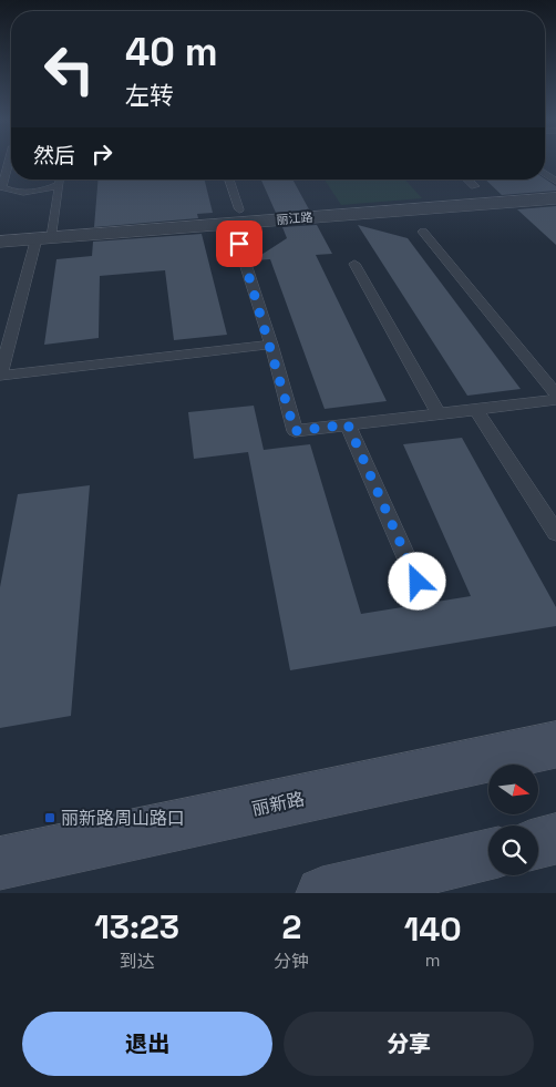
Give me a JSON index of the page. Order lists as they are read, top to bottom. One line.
{"streets":{"main road":["丽新路"],"street":["丽江路"]},"places":{"transit":["丽新路周山路口"]},"north":"right","page":{"turn":["40 m","左转"],"then":"然后","eta":["13:23","到达","2","分钟","140","m"],"buttons":["退出","分享"]}}
